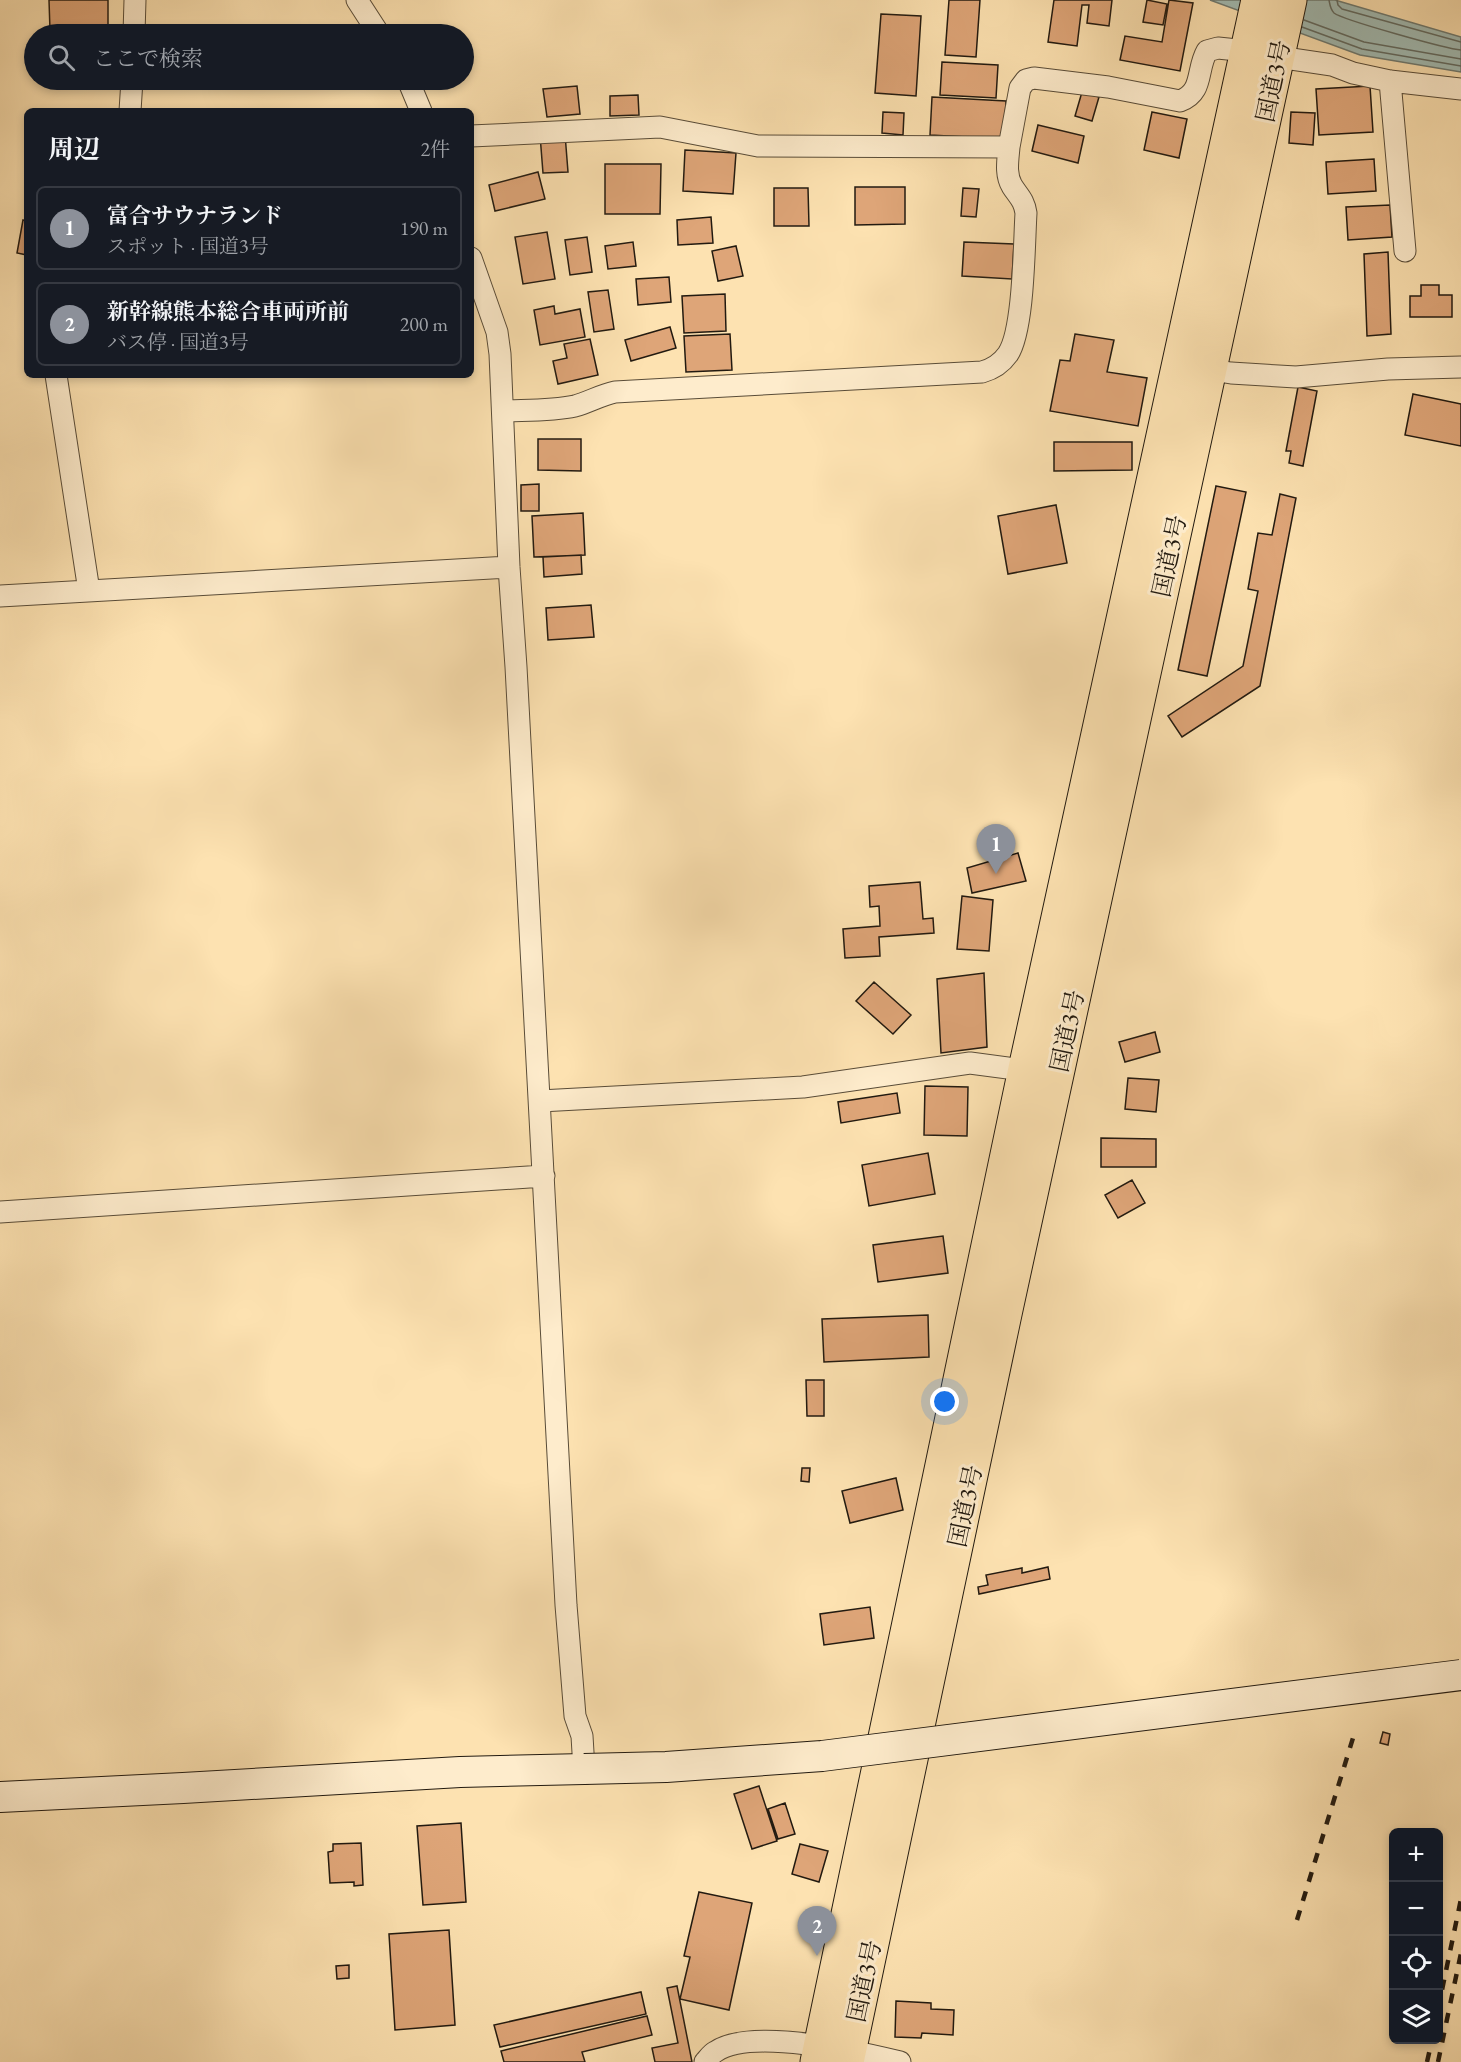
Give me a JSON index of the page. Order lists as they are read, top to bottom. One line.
{"streets":{"highway":["国道3号"]},"page":{"search":"ここで検索","heading":["周辺","2件"],"list":[{"mark":"1","name":"富合サウナランド","note":"スポット · 国道3号","value":"190 m"},{"mark":"2","name":"新幹線熊本総合車両所前","note":"バス停 · 国道3号","value":"200 m"}],"pins":["1","2"],"map_buttons":["+","−"]}}
